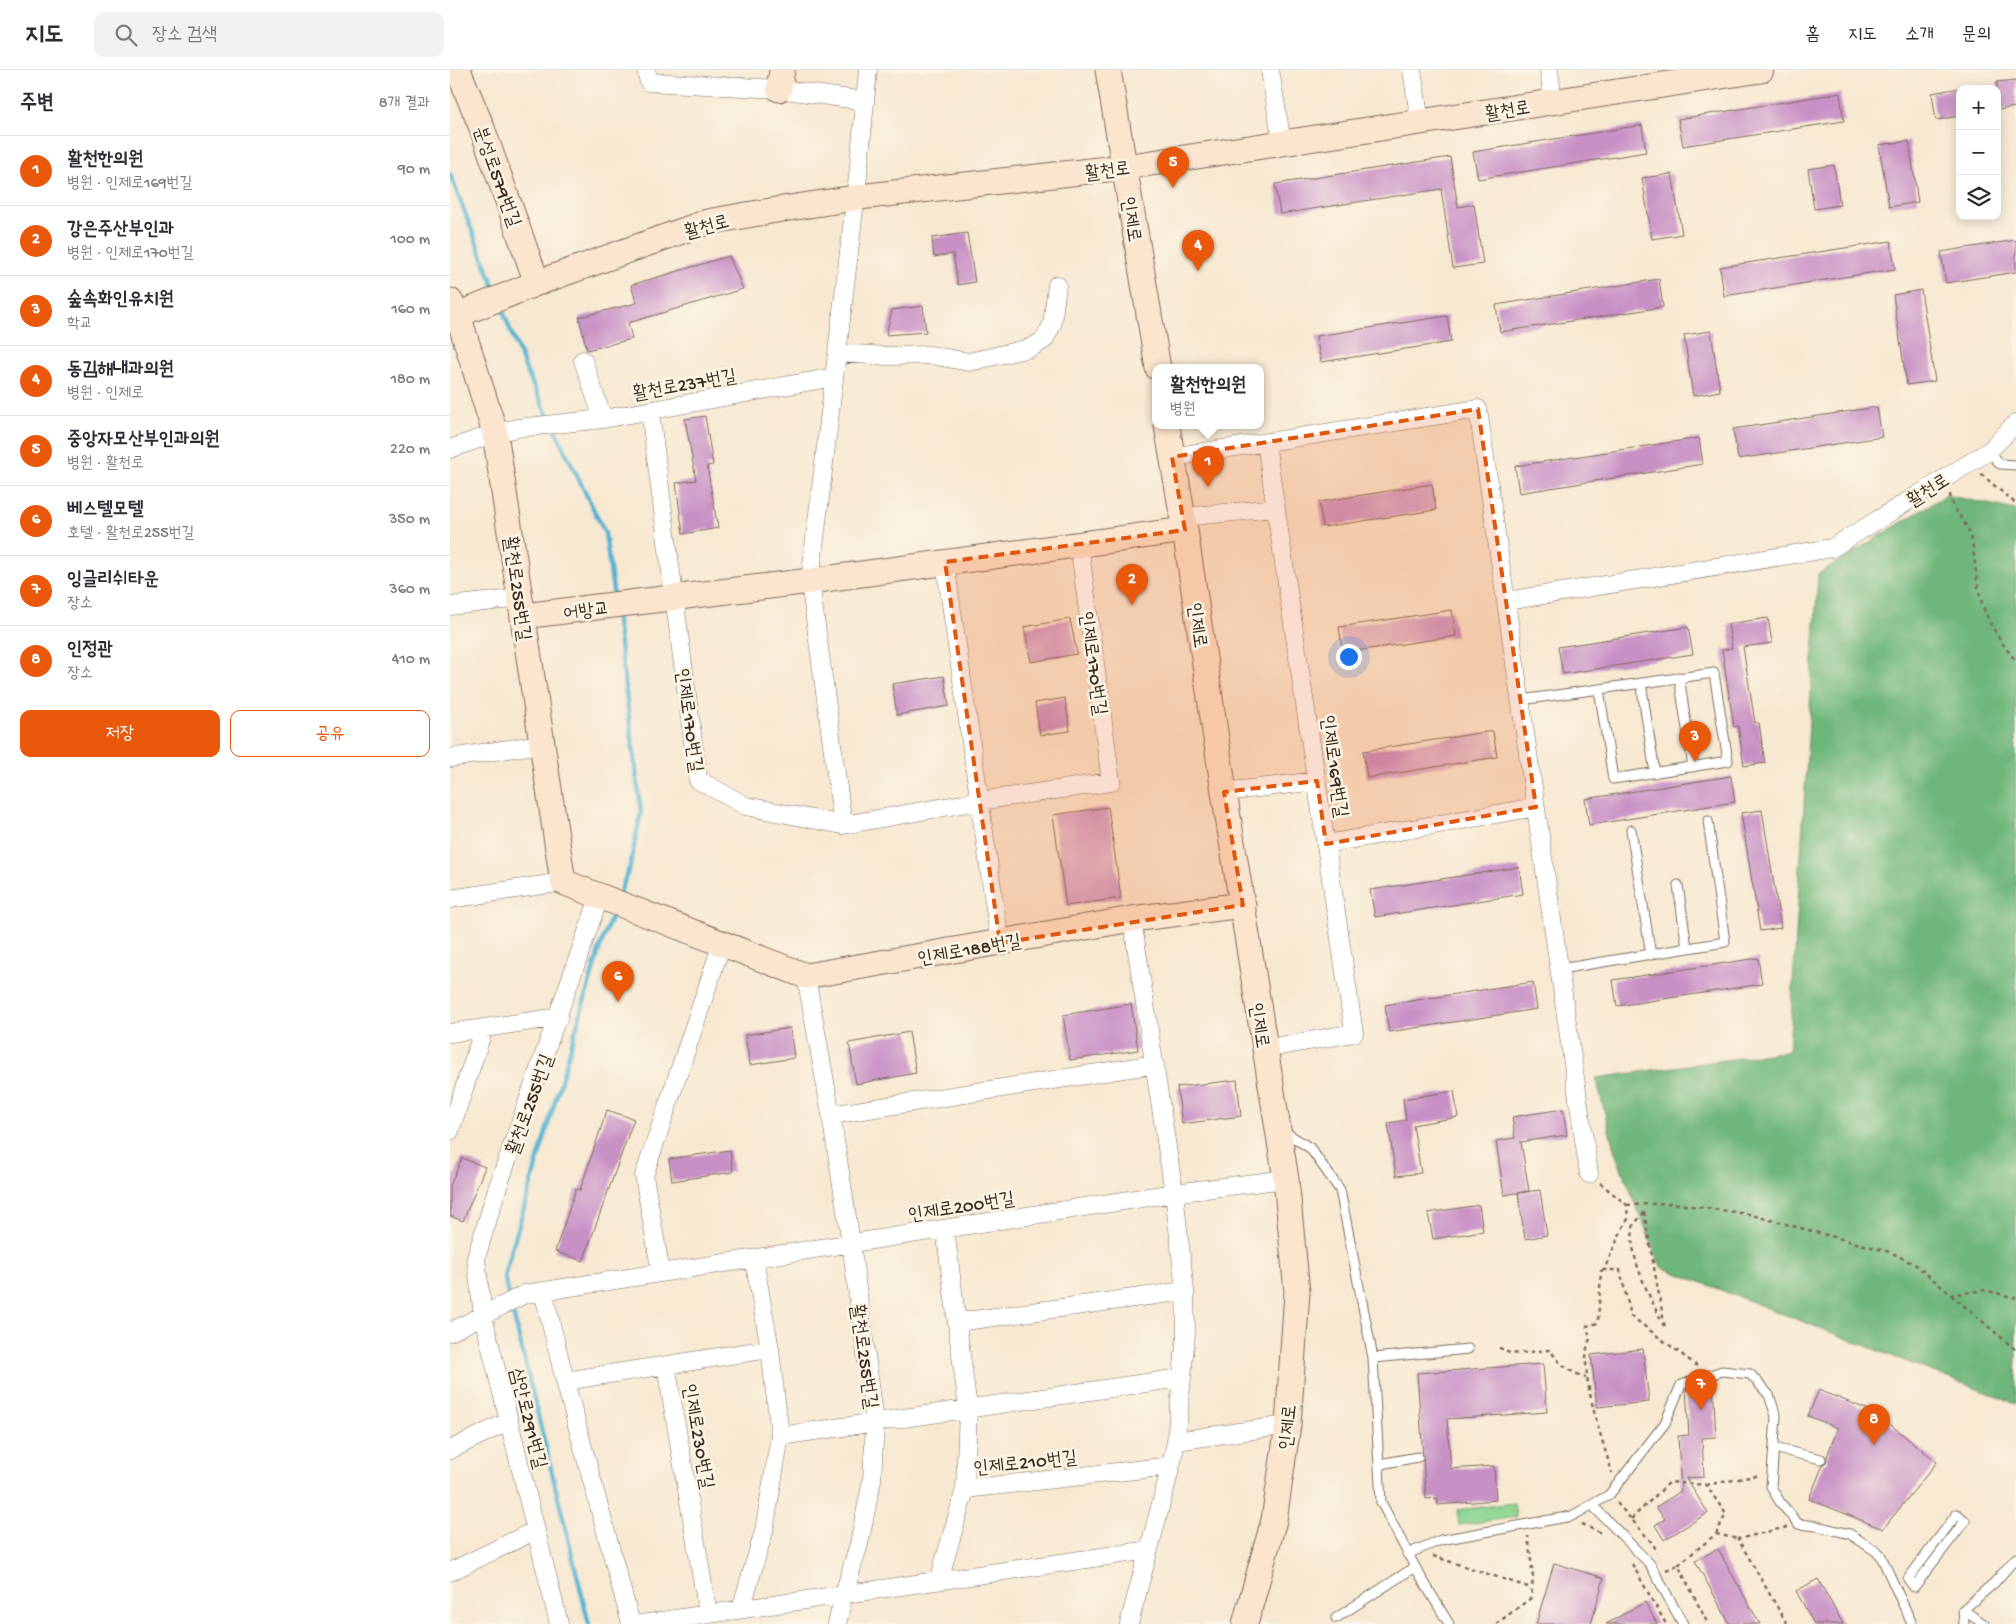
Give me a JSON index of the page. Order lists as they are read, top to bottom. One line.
{"streets":{"street":["활천로","분성로579번길","인제로","활천로237번길","활천로255번길","어방교","인제로170번길","인제로169번길","인제로188번길","인제로200번길","삼안로291번길","인제로230번길","인제로210번길"]},"crossings":[["활천로","분성로579번길"],["활천로","인제로"],["활천로","활천로255번길"],["인제로","인제로169번길"],["인제로","인제로188번길"],["인제로","인제로200번길"],["활천로237번길","활천로255번길"],["활천로255번길","어방교"],["활천로255번길","인제로188번길"],["활천로255번길","인제로200번길"],["활천로255번길","삼안로291번길"],["어방교","인제로170번길"],["인제로200번길","삼안로291번길"],["인제로200번길","인제로210번길"]],"page":{"header":"지도","search":"장소 검색","nav":["홈","지도","소개","문의"],"heading":["주변","8개 결과"],"map_buttons":["+","−"],"list":[{"mark":"1","name":"활천한의원","note":"병원 · 인제로169번길","value":"90 m"},{"mark":"2","name":"강은주산부인과","note":"병원 · 인제로170번길","value":"100 m"},{"mark":"3","name":"숲속화인유치원","note":"학교","value":"160 m"},{"mark":"4","name":"동김해내과의원","note":"병원 · 인제로","value":"180 m"},{"mark":"5","name":"중앙자모산부인과의원","note":"병원 · 활천로","value":"220 m"},{"mark":"6","name":"베스텔모텔","note":"호텔 · 활천로255번길","value":"350 m"},{"mark":"7","name":"잉글리쉬타운","note":"장소","value":"360 m"},{"mark":"8","name":"인정관","note":"장소","value":"410 m"}],"pins":["5","4","1","2","3","6","7","8"],"popup":["활천한의원","병원"],"buttons":["저장","공유"]}}
